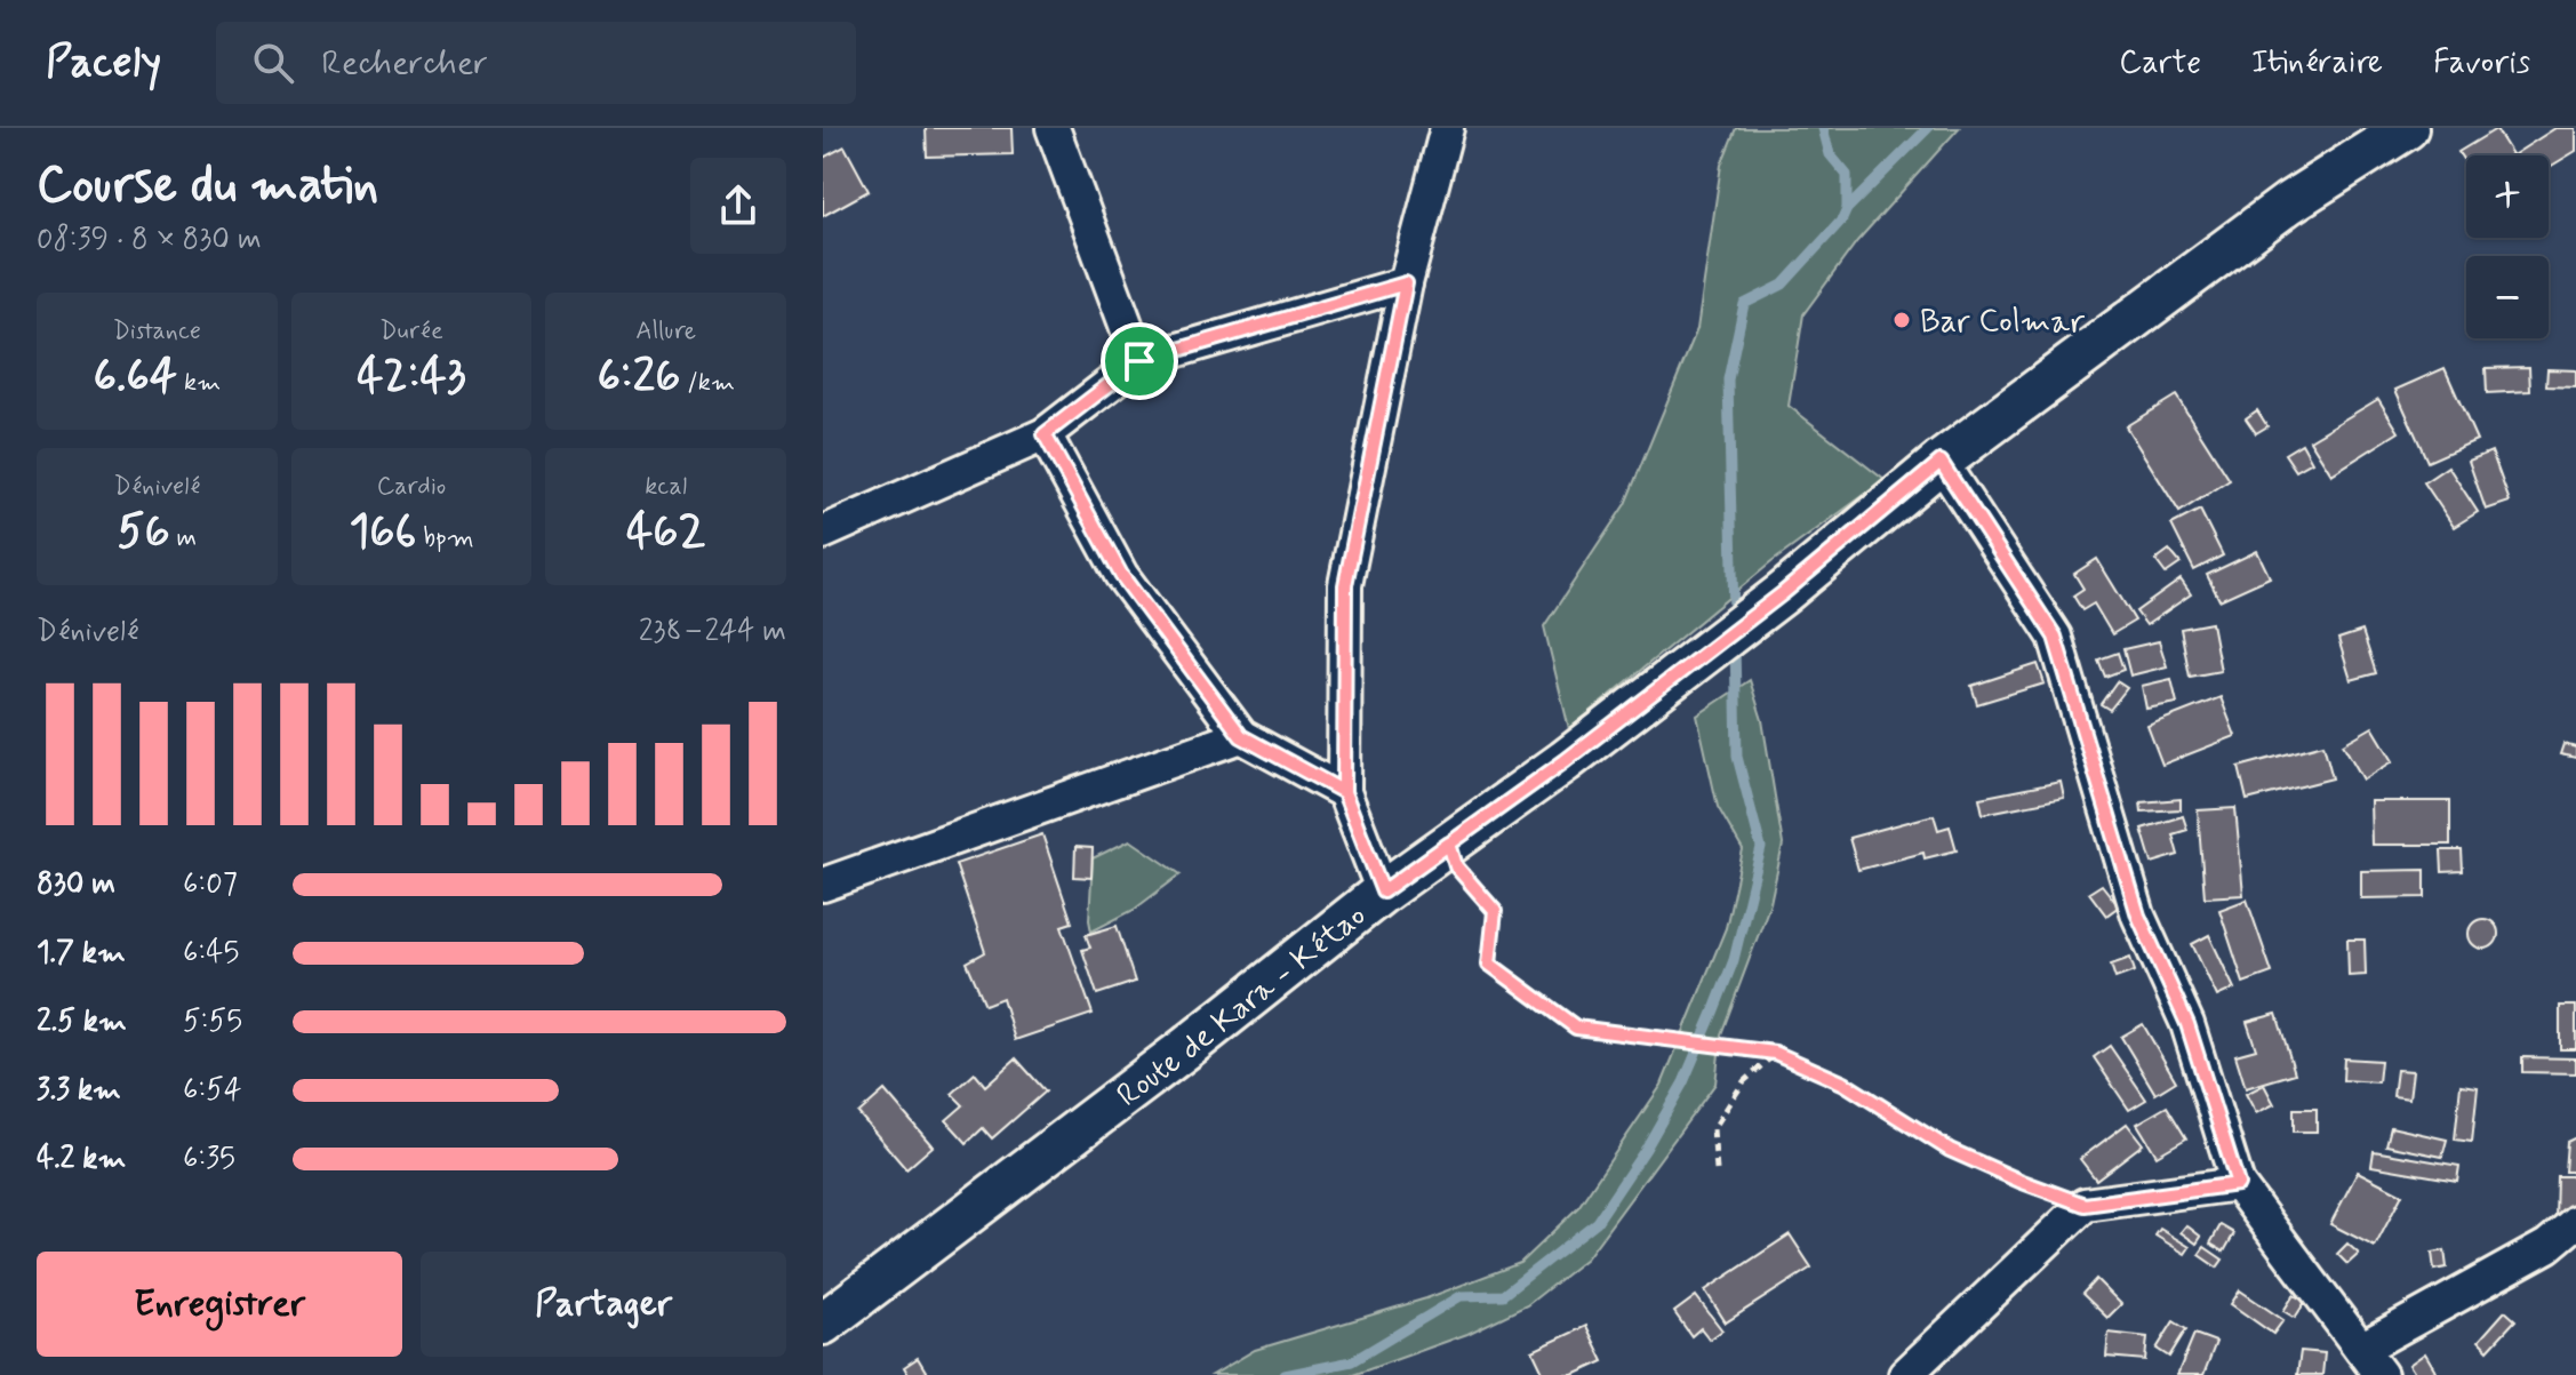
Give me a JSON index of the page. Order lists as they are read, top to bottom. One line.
{"streets":{"main road":["Route de Kara - Kétao"]},"places":["Bar Colmar"],"page":{"header":"Pacely","search":"Rechercher","nav":["Carte","Itinéraire","Favoris"],"heading":["Course du matin","08:39 · 8 × 830 m"],"map_buttons":["+","−"],"stats":[["Distance","6.64 km"],["Durée","42:43"],["Allure","6:26 /km"],["Dénivelé","56 m"],["Cardio","166 bpm"],["kcal","462"]],"chart":["Dénivelé","238–244 m"],"list":[{"name":"830 m","note":"6:07"},{"name":"1.7 km","note":"6:45"},{"name":"2.5 km","note":"5:55"},{"name":"3.3 km","note":"6:54"},{"name":"4.2 km","note":"6:35"}],"buttons":["Enregistrer","Partager"]}}
